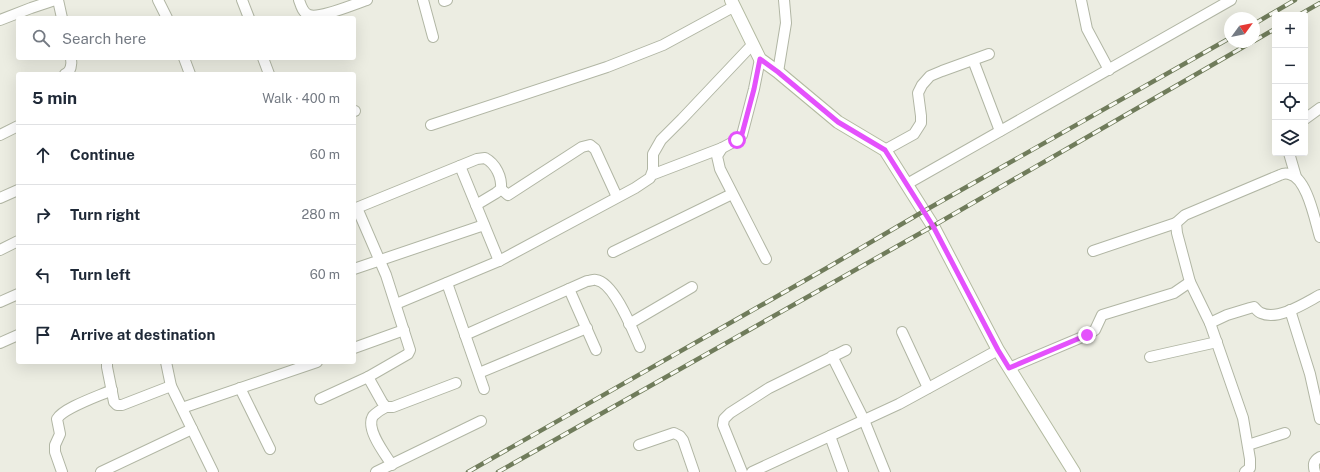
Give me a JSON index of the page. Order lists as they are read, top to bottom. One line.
{"north":"top right","page":{"map_buttons":["+","−"],"search":"Search here","heading":["5 min","Walk · 400 m"],"list":[["Continue","60 m"],["Turn right","280 m"],["Turn left","60 m"],"Arrive at destination"]}}
